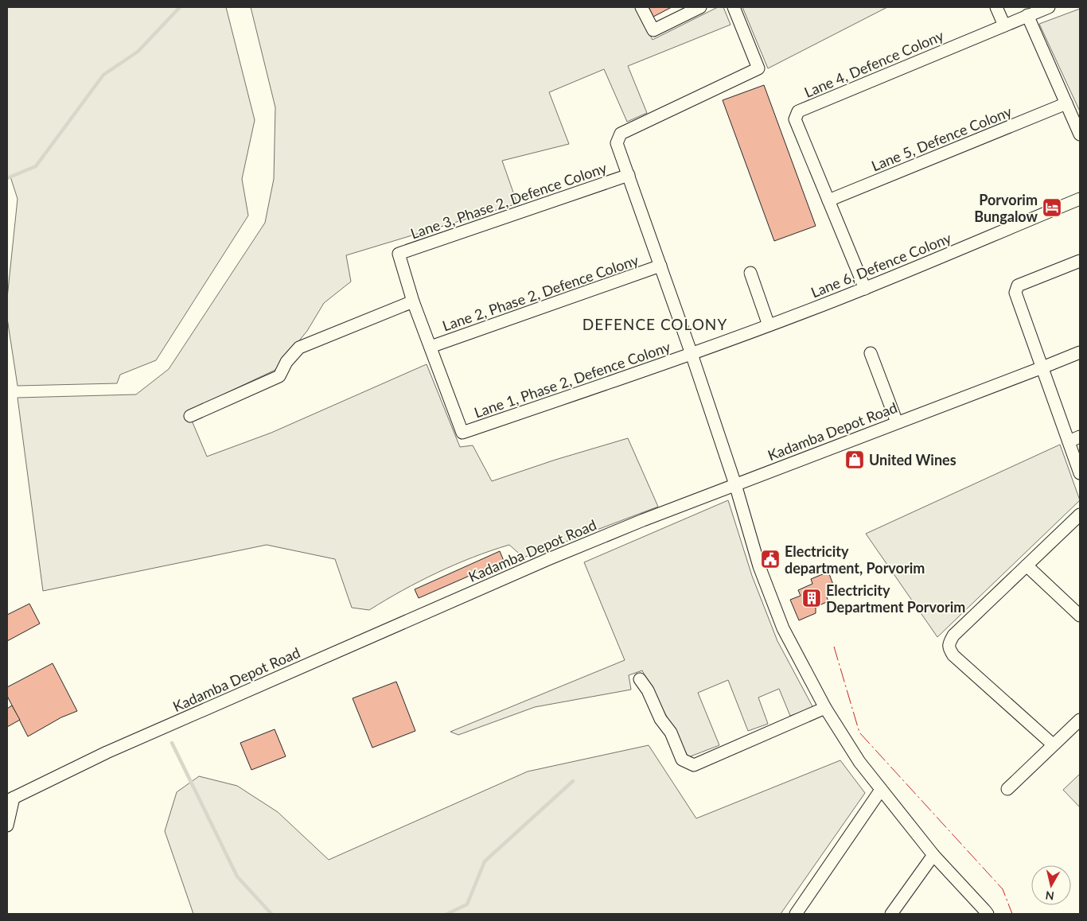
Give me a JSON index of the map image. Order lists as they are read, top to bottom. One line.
{"streets":{"street":["Lane 4, Defence Colony","Lane 5, Defence Colony","Lane 3, Phase 2, Defence Colony","Lane 6, Defence Colony","Lane 2, Phase 2, Defence Colony","Lane 1, Phase 2, Defence Colony","Kadamba Depot Road"]},"crossings":[["Lane 4, Defence Colony","Lane 5, Defence Colony"],["Lane 4, Defence Colony","Lane 6, Defence Colony"],["Lane 6, Defence Colony","Lane 1, Phase 2, Defence Colony"],["Lane 2, Phase 2, Defence Colony","Lane 1, Phase 2, Defence Colony"]],"districts":["DEFENCE COLONY"],"places":{"hotel":["Porvorim Bungalow"],"shop":["United Wines"],"public building":["Electricity department, Porvorim"],"building":["Electricity Department Porvorim"]},"north":"bottom"}
